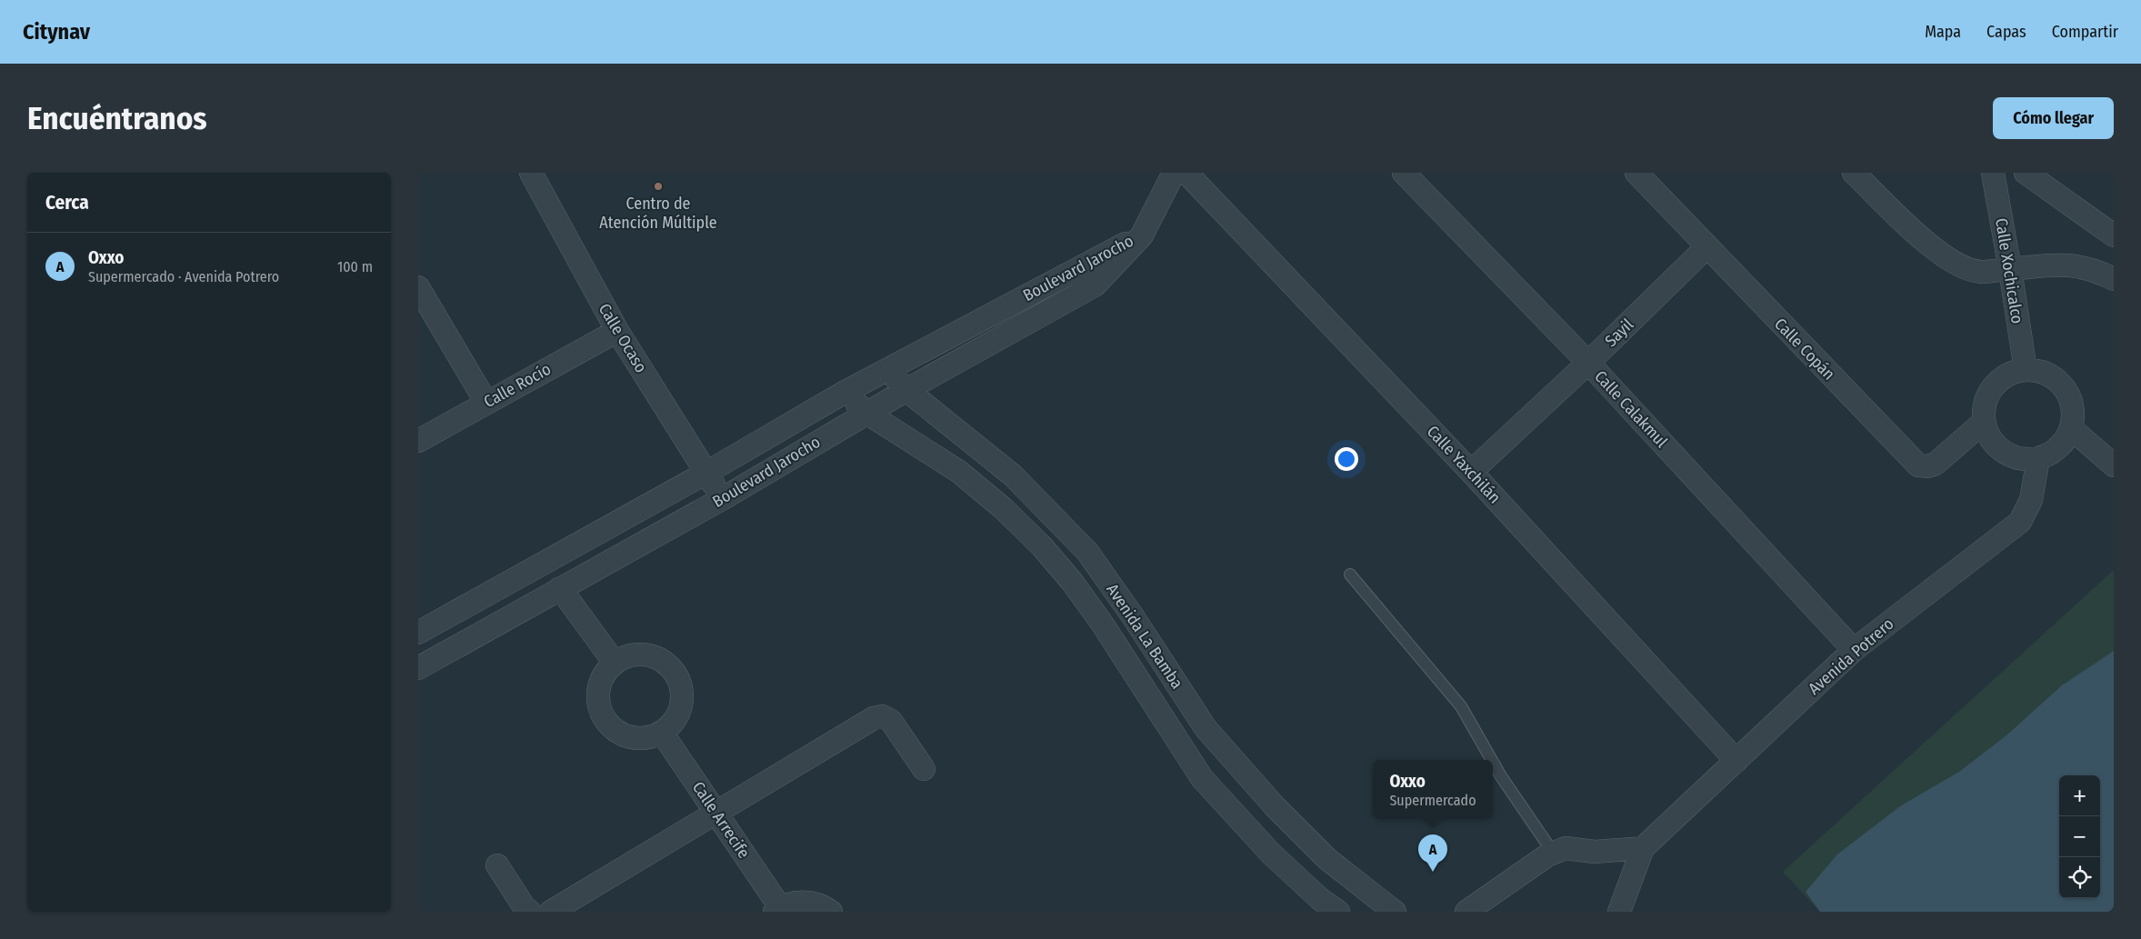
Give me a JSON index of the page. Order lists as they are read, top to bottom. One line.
{"streets":{"street":["Boulevard Jarocho","Calle Xochicalco","Sayil","Calle Ocaso","Calle Copán","Calle Rocío","Calle Calakmul","Calle Yaxchilán","Avenida La Bamba","Avenida Potrero","Calle Arrecife"]},"crossings":[["Boulevard Jarocho","Calle Ocaso"],["Boulevard Jarocho","Avenida La Bamba"],["Calle Xochicalco","Calle Copán"],["Calle Xochicalco","Avenida Potrero"],["Sayil","Calle Copán"],["Sayil","Calle Calakmul"],["Sayil","Calle Yaxchilán"],["Calle Ocaso","Calle Rocío"],["Calle Copán","Avenida Potrero"],["Calle Calakmul","Avenida Potrero"],["Calle Yaxchilán","Avenida Potrero"]],"places":["Centro de Atención Múltiple"],"page":{"header":"Citynav","nav":["Mapa","Capas","Compartir"],"buttons":"Cómo llegar","title":"Encuéntranos","heading":"Cerca","list":[{"mark":"A","name":"Oxxo","note":"Supermercado · Avenida Potrero","value":"100 m"}],"popup":["Oxxo","Supermercado"],"map_buttons":["+","−"],"pins":"A"}}
